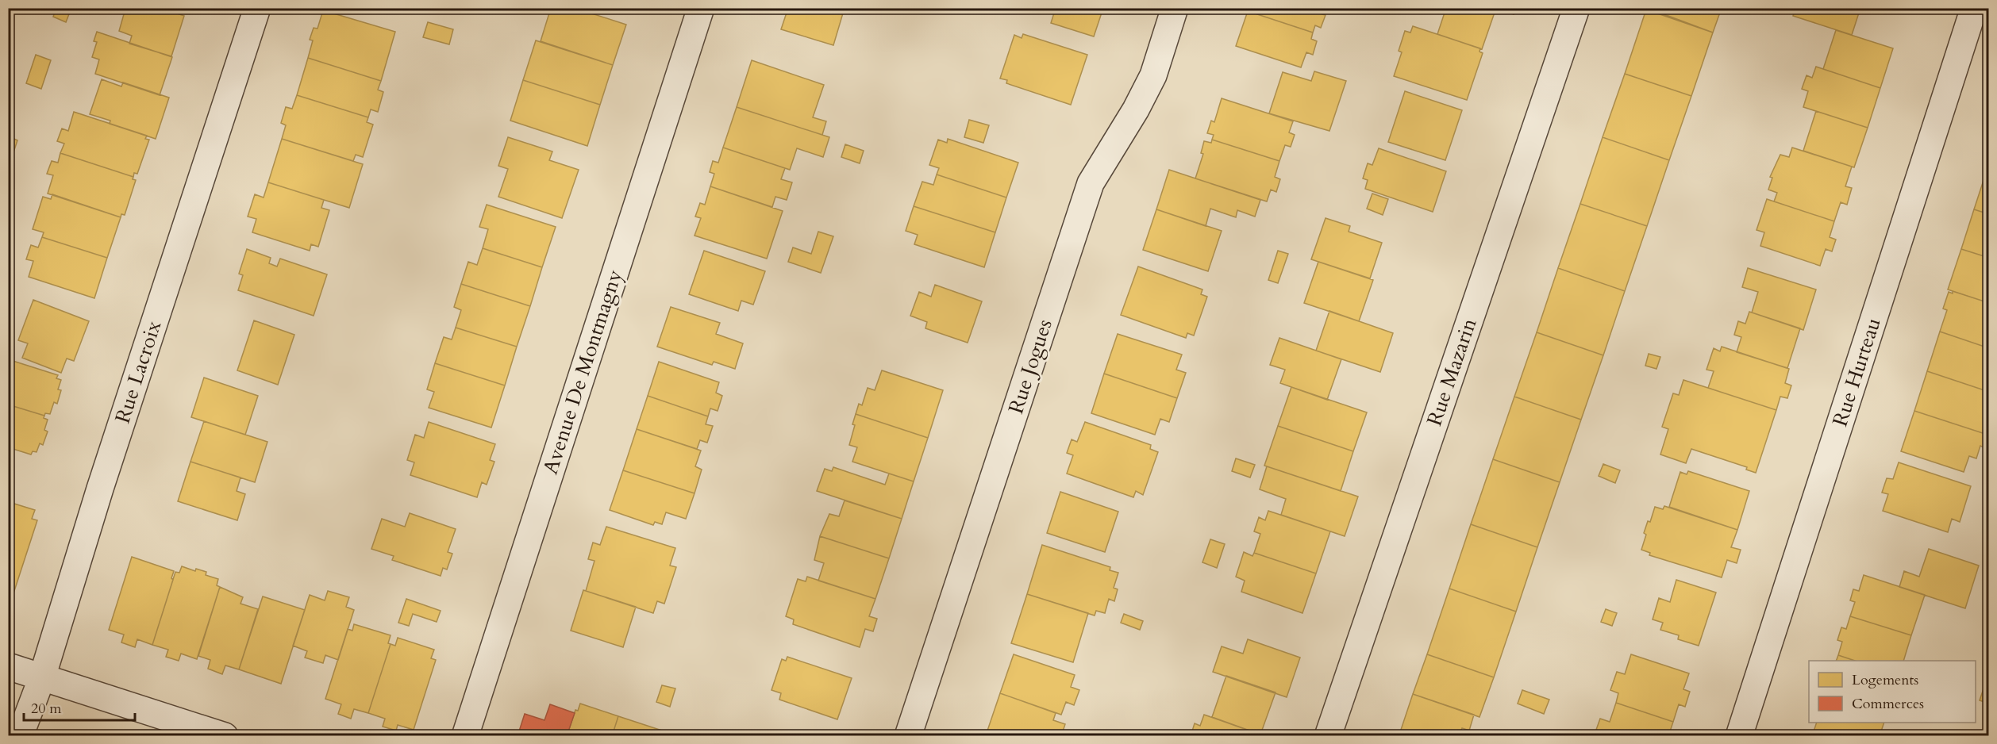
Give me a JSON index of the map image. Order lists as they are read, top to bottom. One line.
{"streets":{"street":["Rue Jogues","Rue Lacroix","Avenue De Montmagny","Rue Mazarin","Rue Hurteau"]},"legend":["Logements","Commerces"],"scale_bar":"20 m"}
